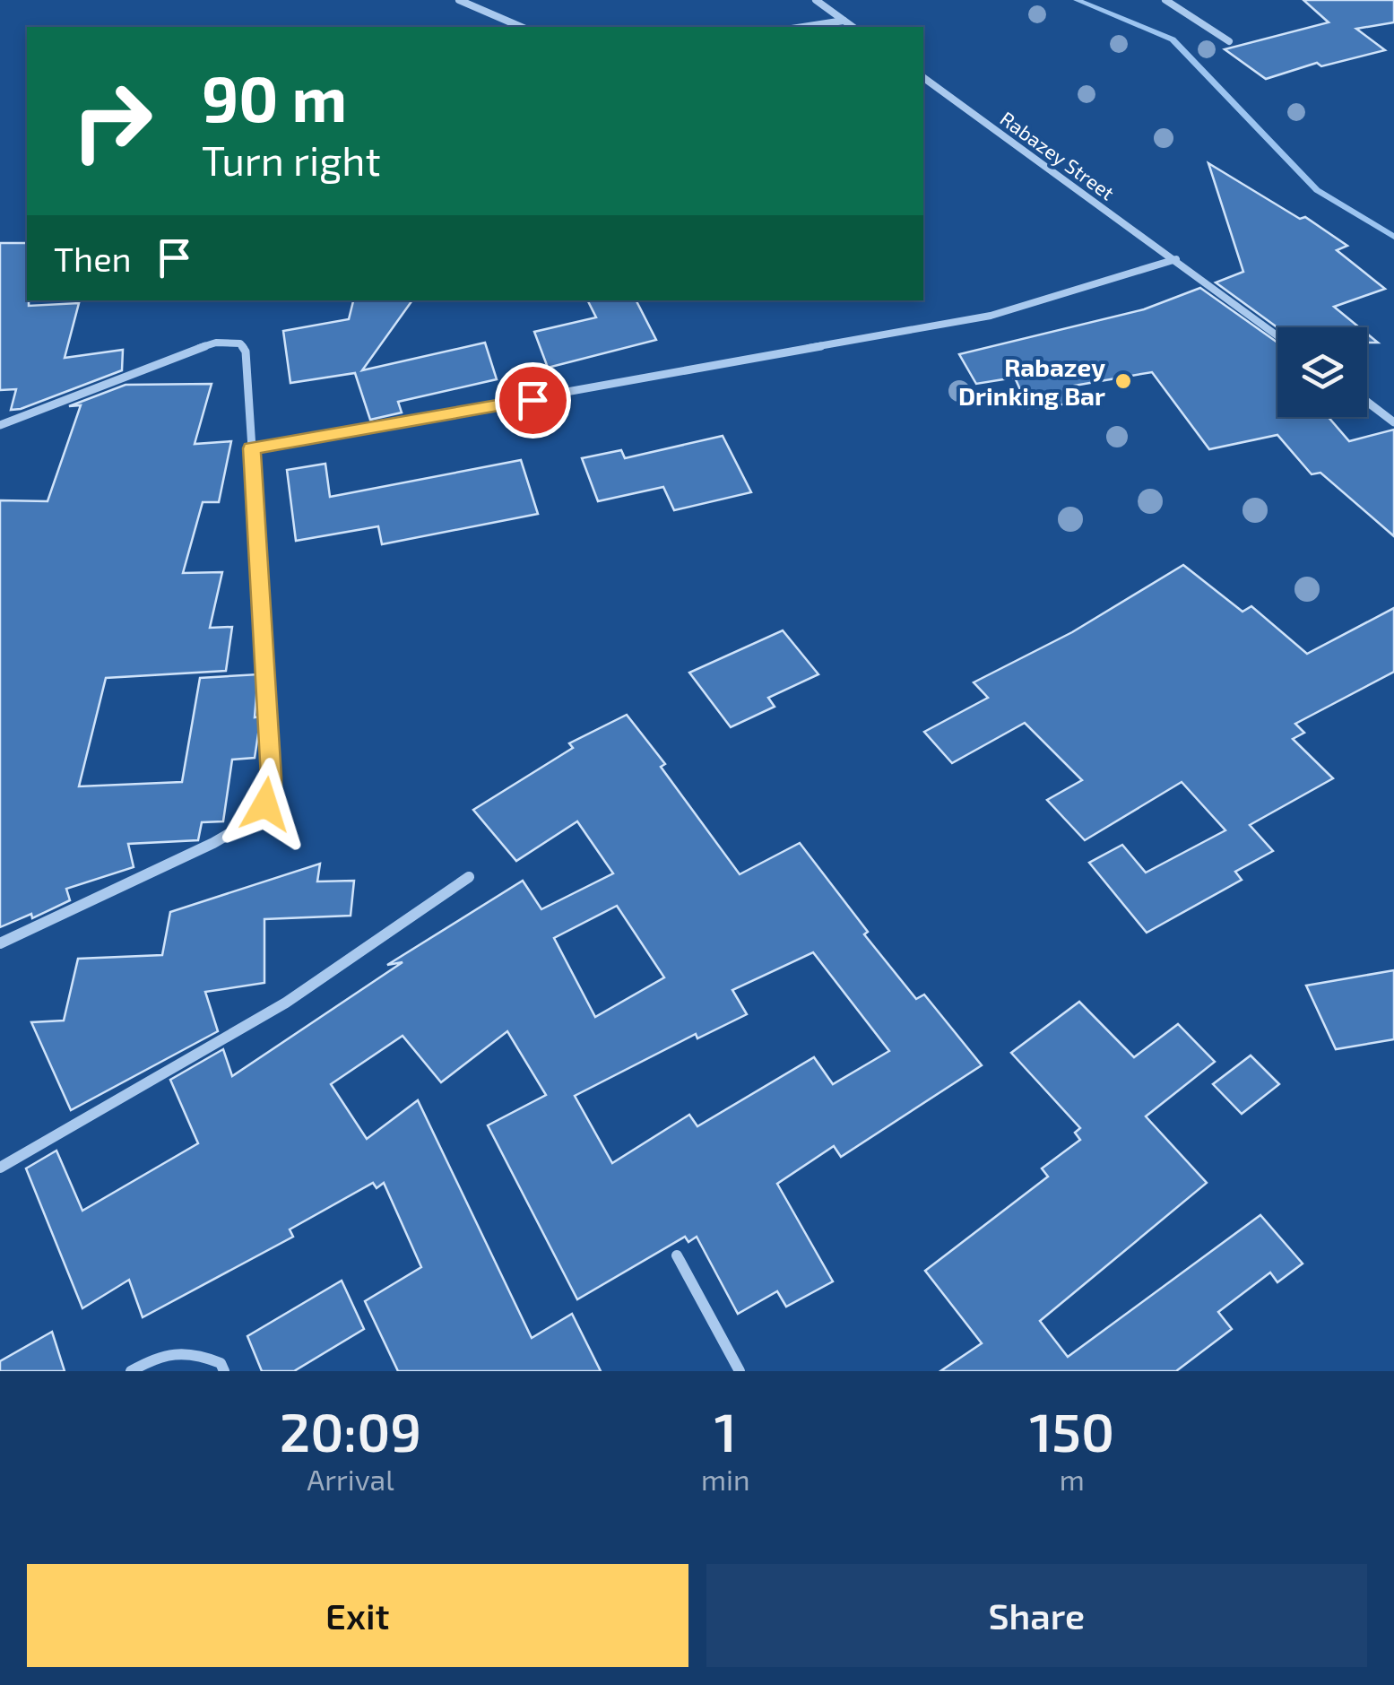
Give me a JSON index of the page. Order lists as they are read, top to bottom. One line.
{"streets":{"street":["Rabazey Street"]},"places":["Rabazey Drinking Bar"],"page":{"turn":["90 m","Turn right"],"then":"Then","eta":["20:09","Arrival","1","min","150","m"],"buttons":["Exit","Share"]}}
